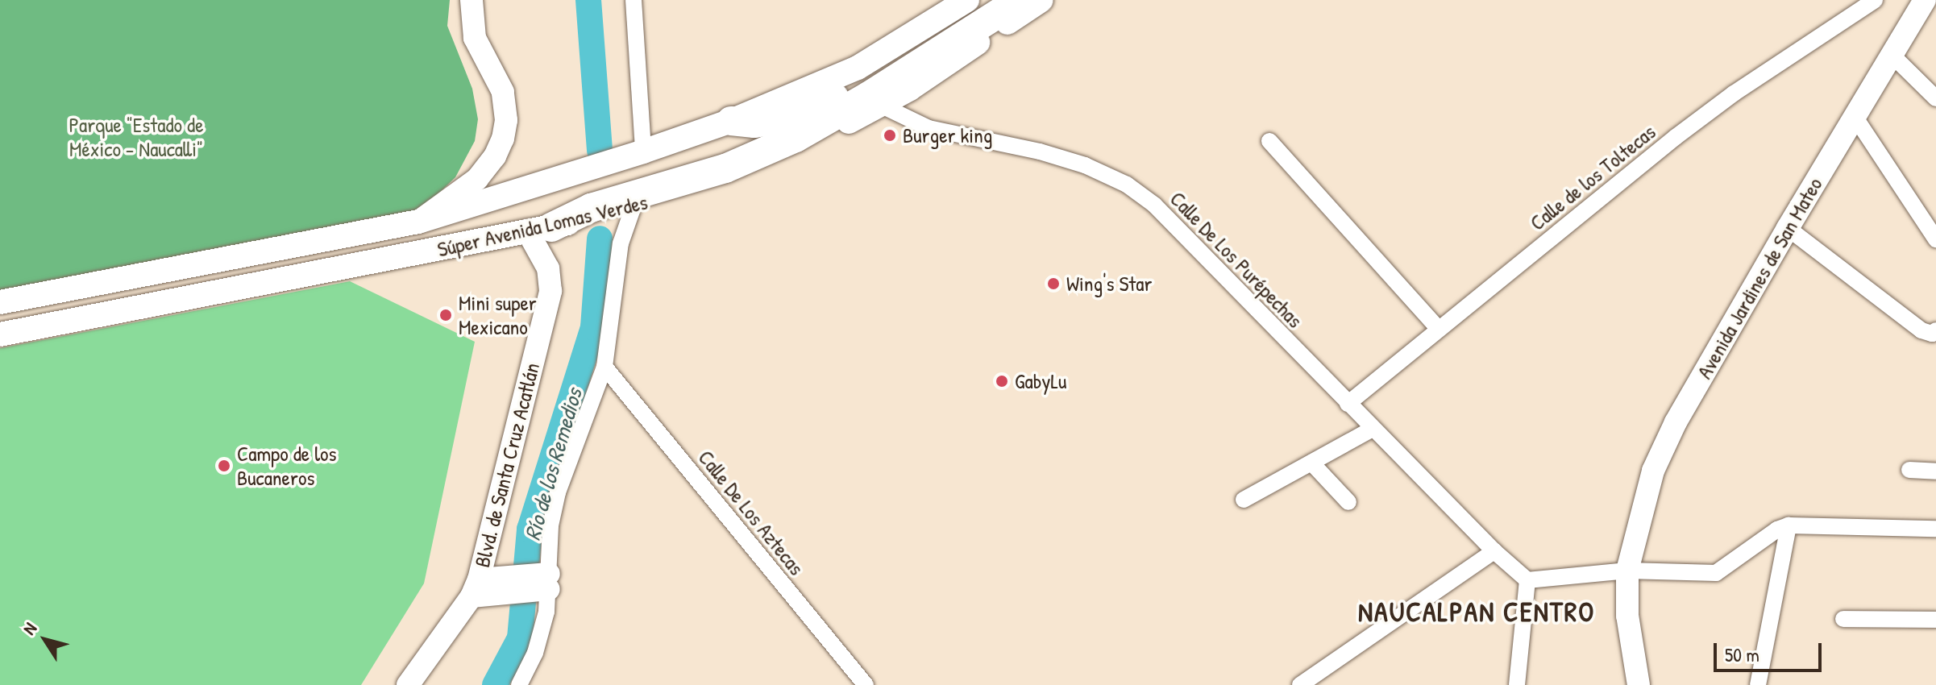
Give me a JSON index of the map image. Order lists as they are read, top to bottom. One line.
{"streets":{"main road":["Súper Avenida Lomas Verdes","Avenida Jardines de San Mateo","Blvd. de Santa Cruz Acatlán"],"street":["Calle de los Toltecas","Calle De Los Purépechas","Calle De Los Aztecas"]},"crossings":[["Calle de los Toltecas","Calle De Los Purépechas"],["Súper Avenida Lomas Verdes","Calle De Los Purépechas"],["Súper Avenida Lomas Verdes","Blvd. de Santa Cruz Acatlán"]],"districts":["NAUCALPAN CENTRO"],"water":["Río de los Remedios"],"parks":["Parque \"Estado de México - Naucalli\""],"places":["Burger king","Wing's Star","Mini super Mexicano","GabyLu","Campo de los Bucaneros"],"scale_bar":"50 m","north":"top left"}
